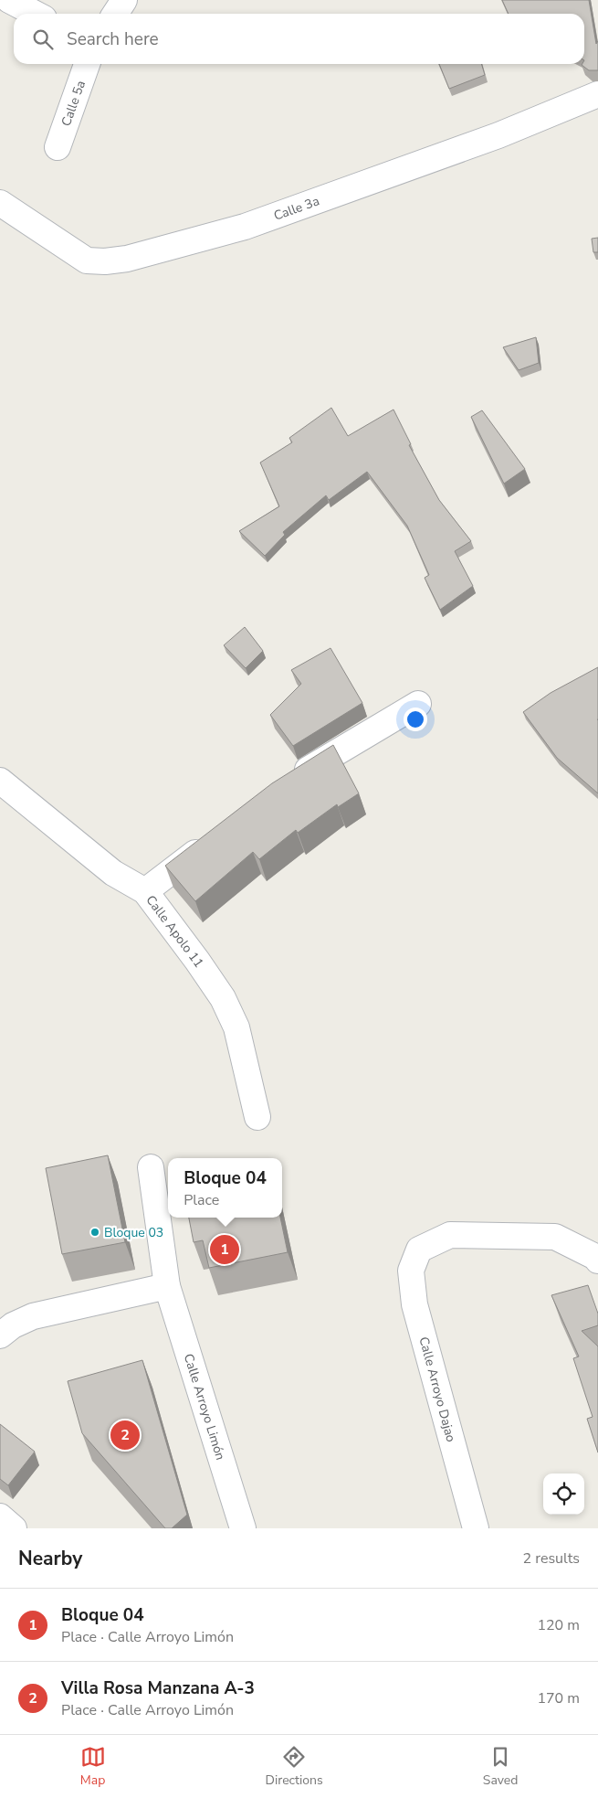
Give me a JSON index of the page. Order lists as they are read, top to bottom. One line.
{"streets":{"street":["Calle 5a","Calle 3a","Calle Apolo 11","Calle Arroyo Dajao","Calle Arroyo Limón"]},"places":["Bloque 03"],"page":{"search":"Search here","popup":["Bloque 04","Place"],"pins":["1","2"],"heading":["Nearby","2 results"],"list":[{"mark":"1","name":"Bloque 04","note":"Place · Calle Arroyo Limón","value":"120 m"},{"mark":"2","name":"Villa Rosa Manzana A-3","note":"Place · Calle Arroyo Limón","value":"170 m"}],"nav":["Map","Directions","Saved"]}}
